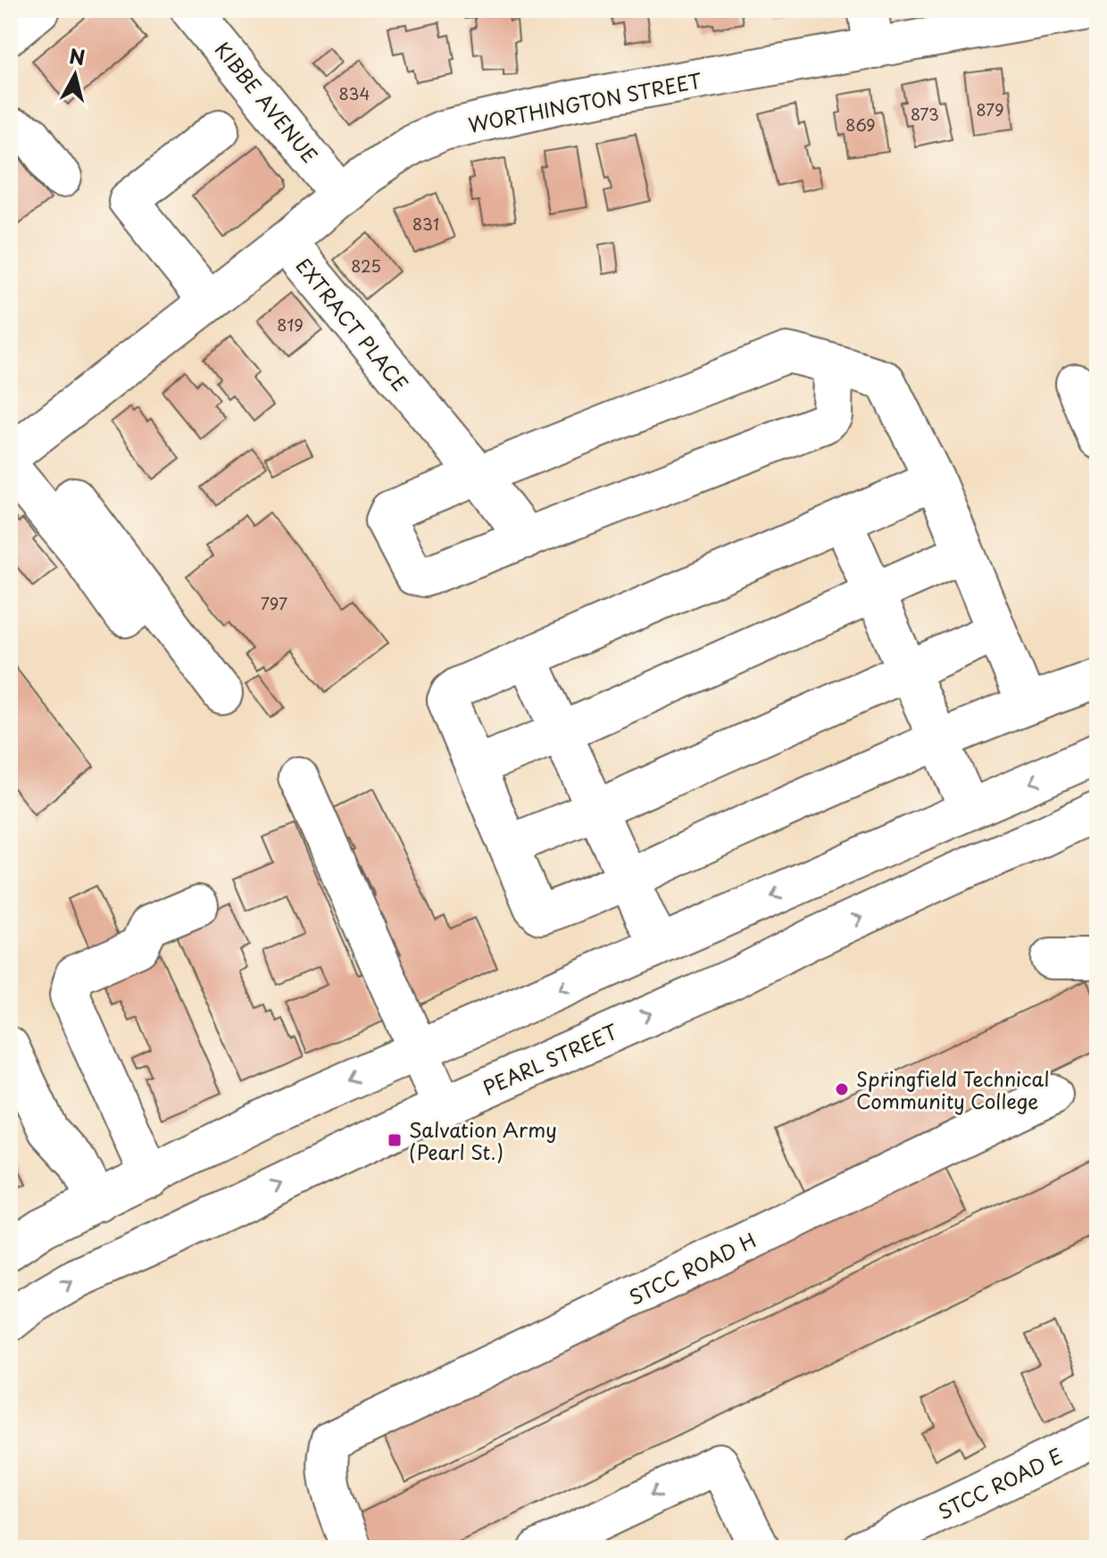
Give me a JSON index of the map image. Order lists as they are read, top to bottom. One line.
{"streets":{"street":["KIBBE AVENUE","WORTHINGTON STREET","EXTRACT PLACE","PEARL STREET","STCC ROAD H","STCC ROAD E"]},"crossings":[["KIBBE AVENUE","WORTHINGTON STREET"],["WORTHINGTON STREET","EXTRACT PLACE"]],"places":{"other":["Springfield Technical Community College"],"transit":["Salvation Army (Pearl St.)"]},"house_numbers":["834","879","873","869","831","825","819","797"],"north":"top"}
